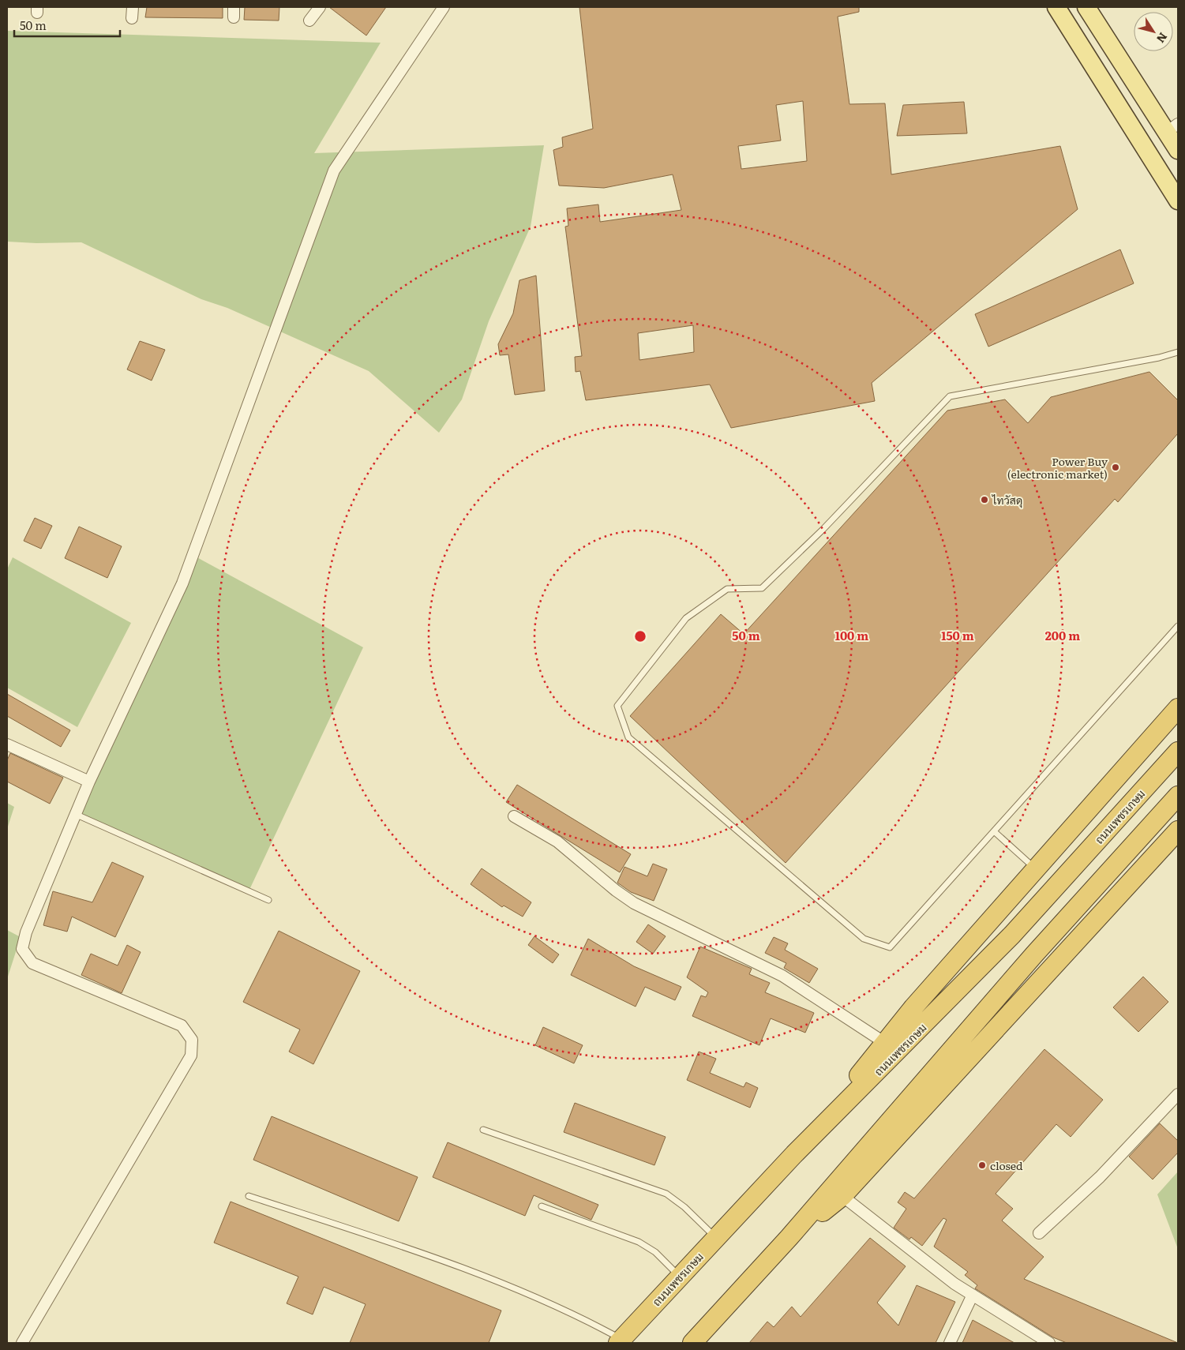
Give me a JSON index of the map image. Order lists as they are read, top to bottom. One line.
{"streets":{"highway":["ถนนเพชรเกษม"]},"places":["Power Buy (electronic market)","ไทวัสดุ","closed"],"scale_bar":"50 m","north":"bottom right","rings":["50 m","100 m","150 m","200 m"]}
